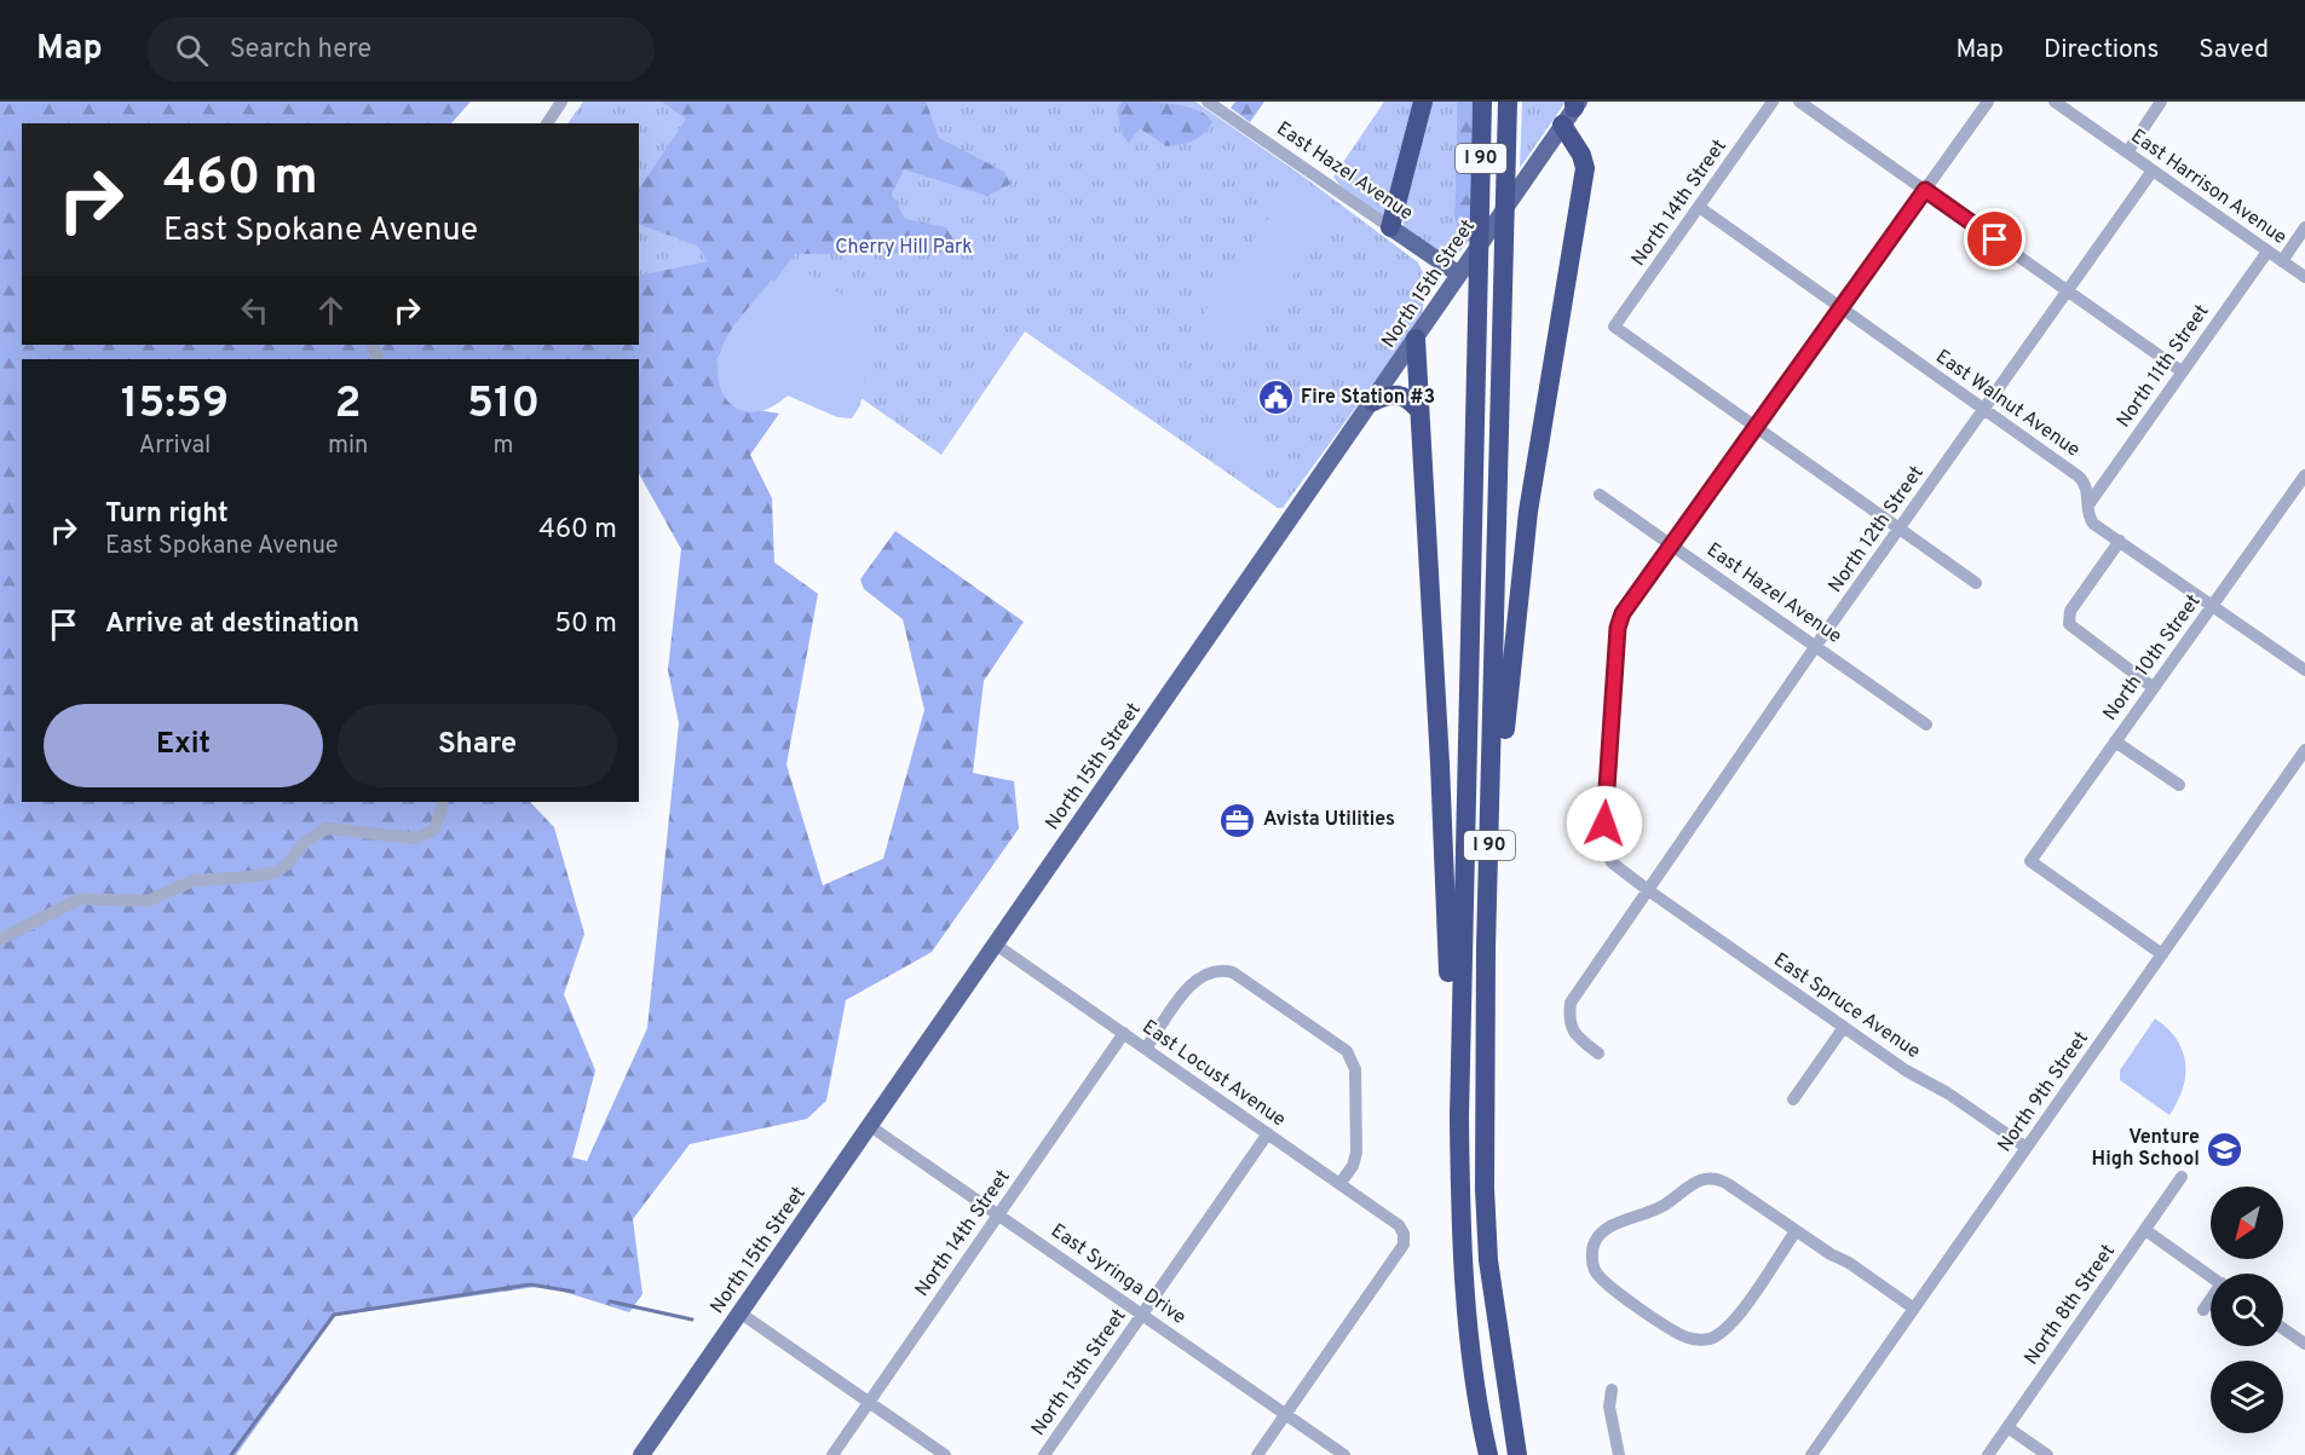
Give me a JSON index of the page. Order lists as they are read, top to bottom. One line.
{"streets":{"highway":["I 90"],"main road":["East Hazel Avenue","North 15th Street"],"street":["East Harrison Avenue","North 14th Street","North 11th Street","East Walnut Avenue","North 12th Street","North 10th Street","East Spruce Avenue","East Locust Avenue","North 9th Street","East Syringa Drive","North 8th Street","North 13th Street"]},"crossings":[["I 90","East Hazel Avenue"],["I 90","North 15th Street"],["East Hazel Avenue","North 15th Street"],["East Hazel Avenue","North 12th Street"],["East Harrison Avenue","North 11th Street"],["East Harrison Avenue","North 12th Street"],["North 14th Street","East Walnut Avenue"],["North 14th Street","East Locust Avenue"],["North 14th Street","East Syringa Drive"],["North 15th Street","East Locust Avenue"],["North 15th Street","East Syringa Drive"],["North 11th Street","East Walnut Avenue"],["East Walnut Avenue","North 12th Street"],["East Walnut Avenue","North 10th Street"],["North 12th Street","East Spruce Avenue"],["North 10th Street","North 9th Street"],["East Spruce Avenue","North 9th Street"],["East Locust Avenue","East Syringa Drive"],["East Locust Avenue","North 13th Street"],["East Syringa Drive","North 13th Street"]],"parks":["Cherry Hill Park"],"places":{"public building":["Fire Station #3"],"office":["Avista Utilities"],"school or university":["Venture High School"]},"north":"bottom left","page":{"header":"Map","search":"Search here","nav":["Map","Directions","Saved"],"turn":["460 m","East Spokane Avenue"],"eta":["15:59","Arrival","2","min","510","m"],"list":[{"name":"Turn right","note":"East Spokane Avenue","value":"460 m"},{"name":"Arrive at destination","value":"50 m"}],"buttons":["Exit","Share"]}}
